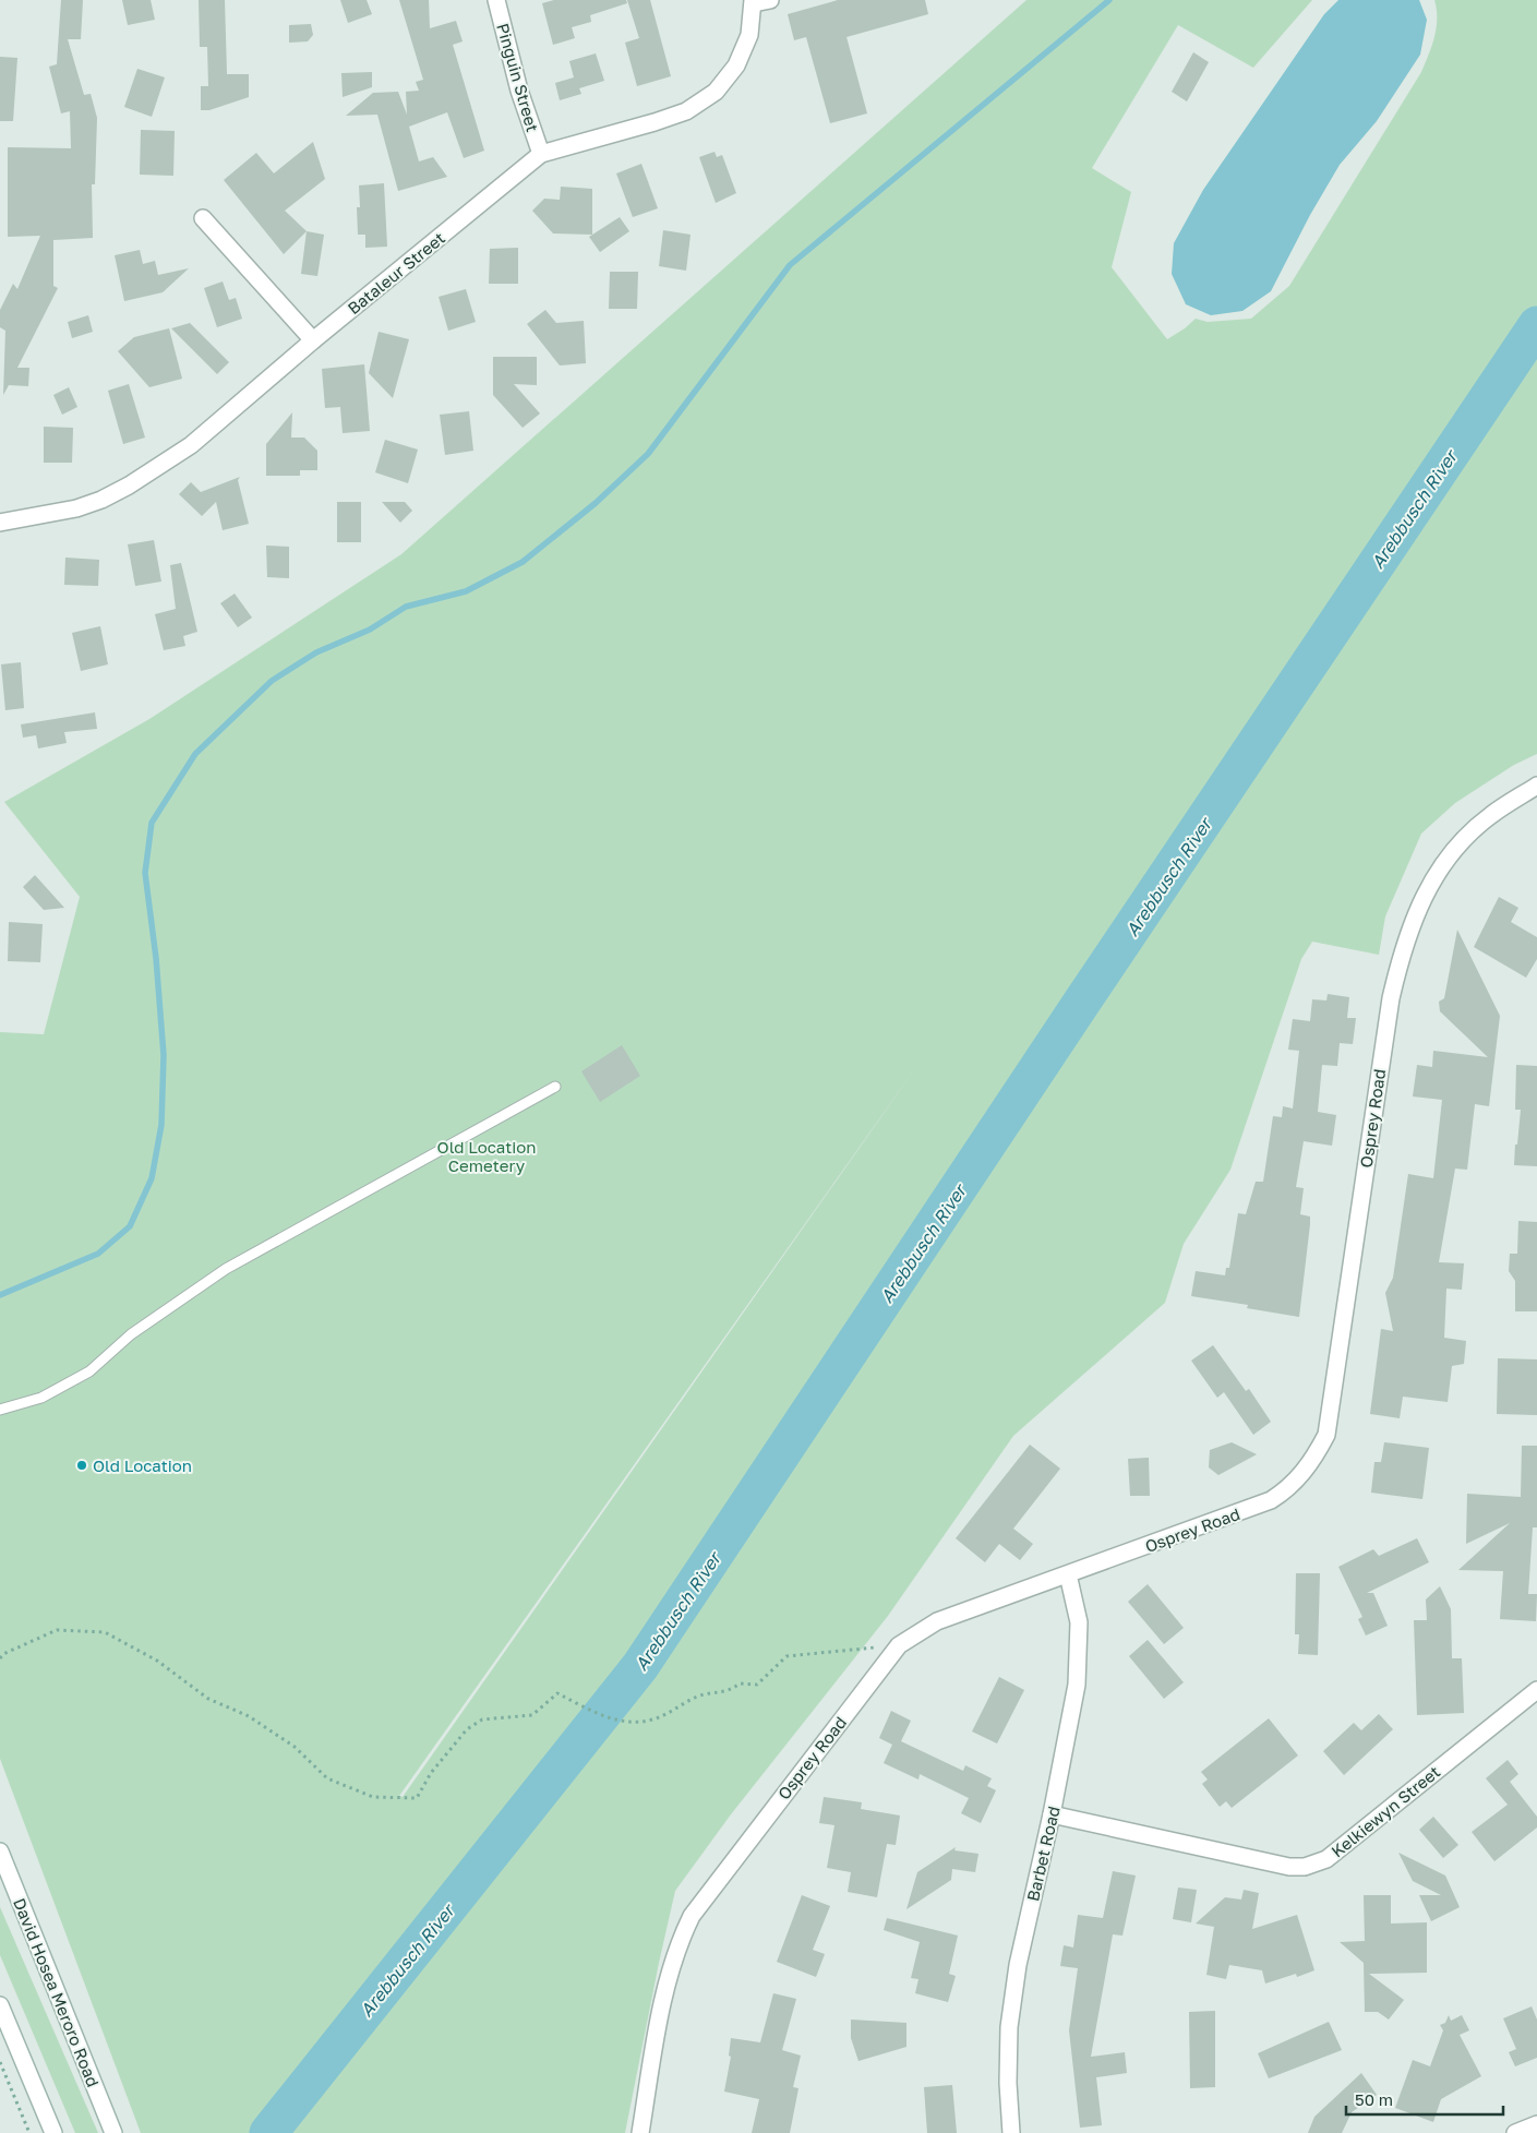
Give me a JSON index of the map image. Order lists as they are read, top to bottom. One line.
{"streets":{"street":["Pinguin Street","Bataleur Street","Osprey Road","Kelkiewyn Street","Barbet Road","David Hosea Meroro Road"]},"crossings":[["Pinguin Street","Bataleur Street"],["Osprey Road","Barbet Road"],["Kelkiewyn Street","Barbet Road"]],"water":["Arebbusch River"],"parks":["Old Location Cemetery"],"places":["Old Location"],"scale_bar":"50 m"}
